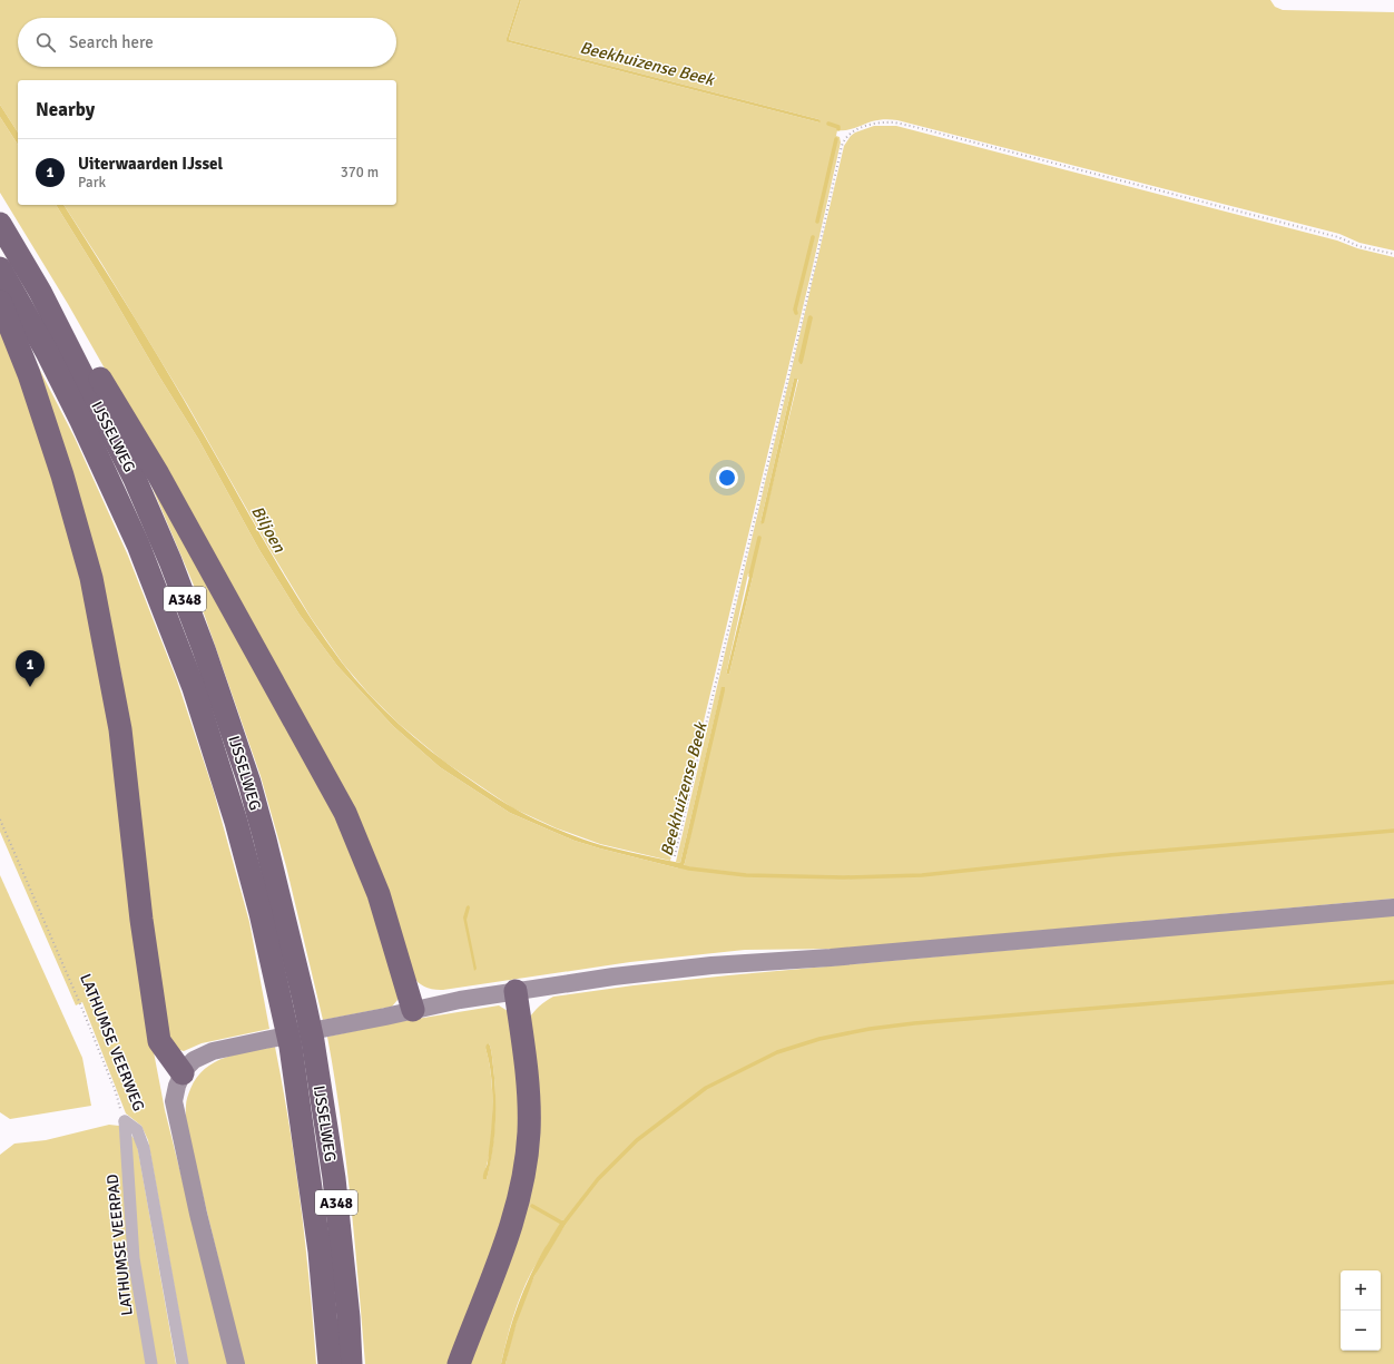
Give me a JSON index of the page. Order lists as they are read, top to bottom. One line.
{"streets":{"highway":["IJSSELWEG","A348"],"street":["LATHUMSE VEERWEG","LATHUMSE VEERPAD"]},"crossings":[["IJSSELWEG","A348"],["LATHUMSE VEERWEG","LATHUMSE VEERPAD"]],"water":["Beekhuizense Beek","Biljoen"],"page":{"search":"Search here","heading":"Nearby","list":[{"mark":"1","name":"Uiterwaarden IJssel","note":"Park","value":"370 m"}],"pins":"1","map_buttons":["+","−"]}}
